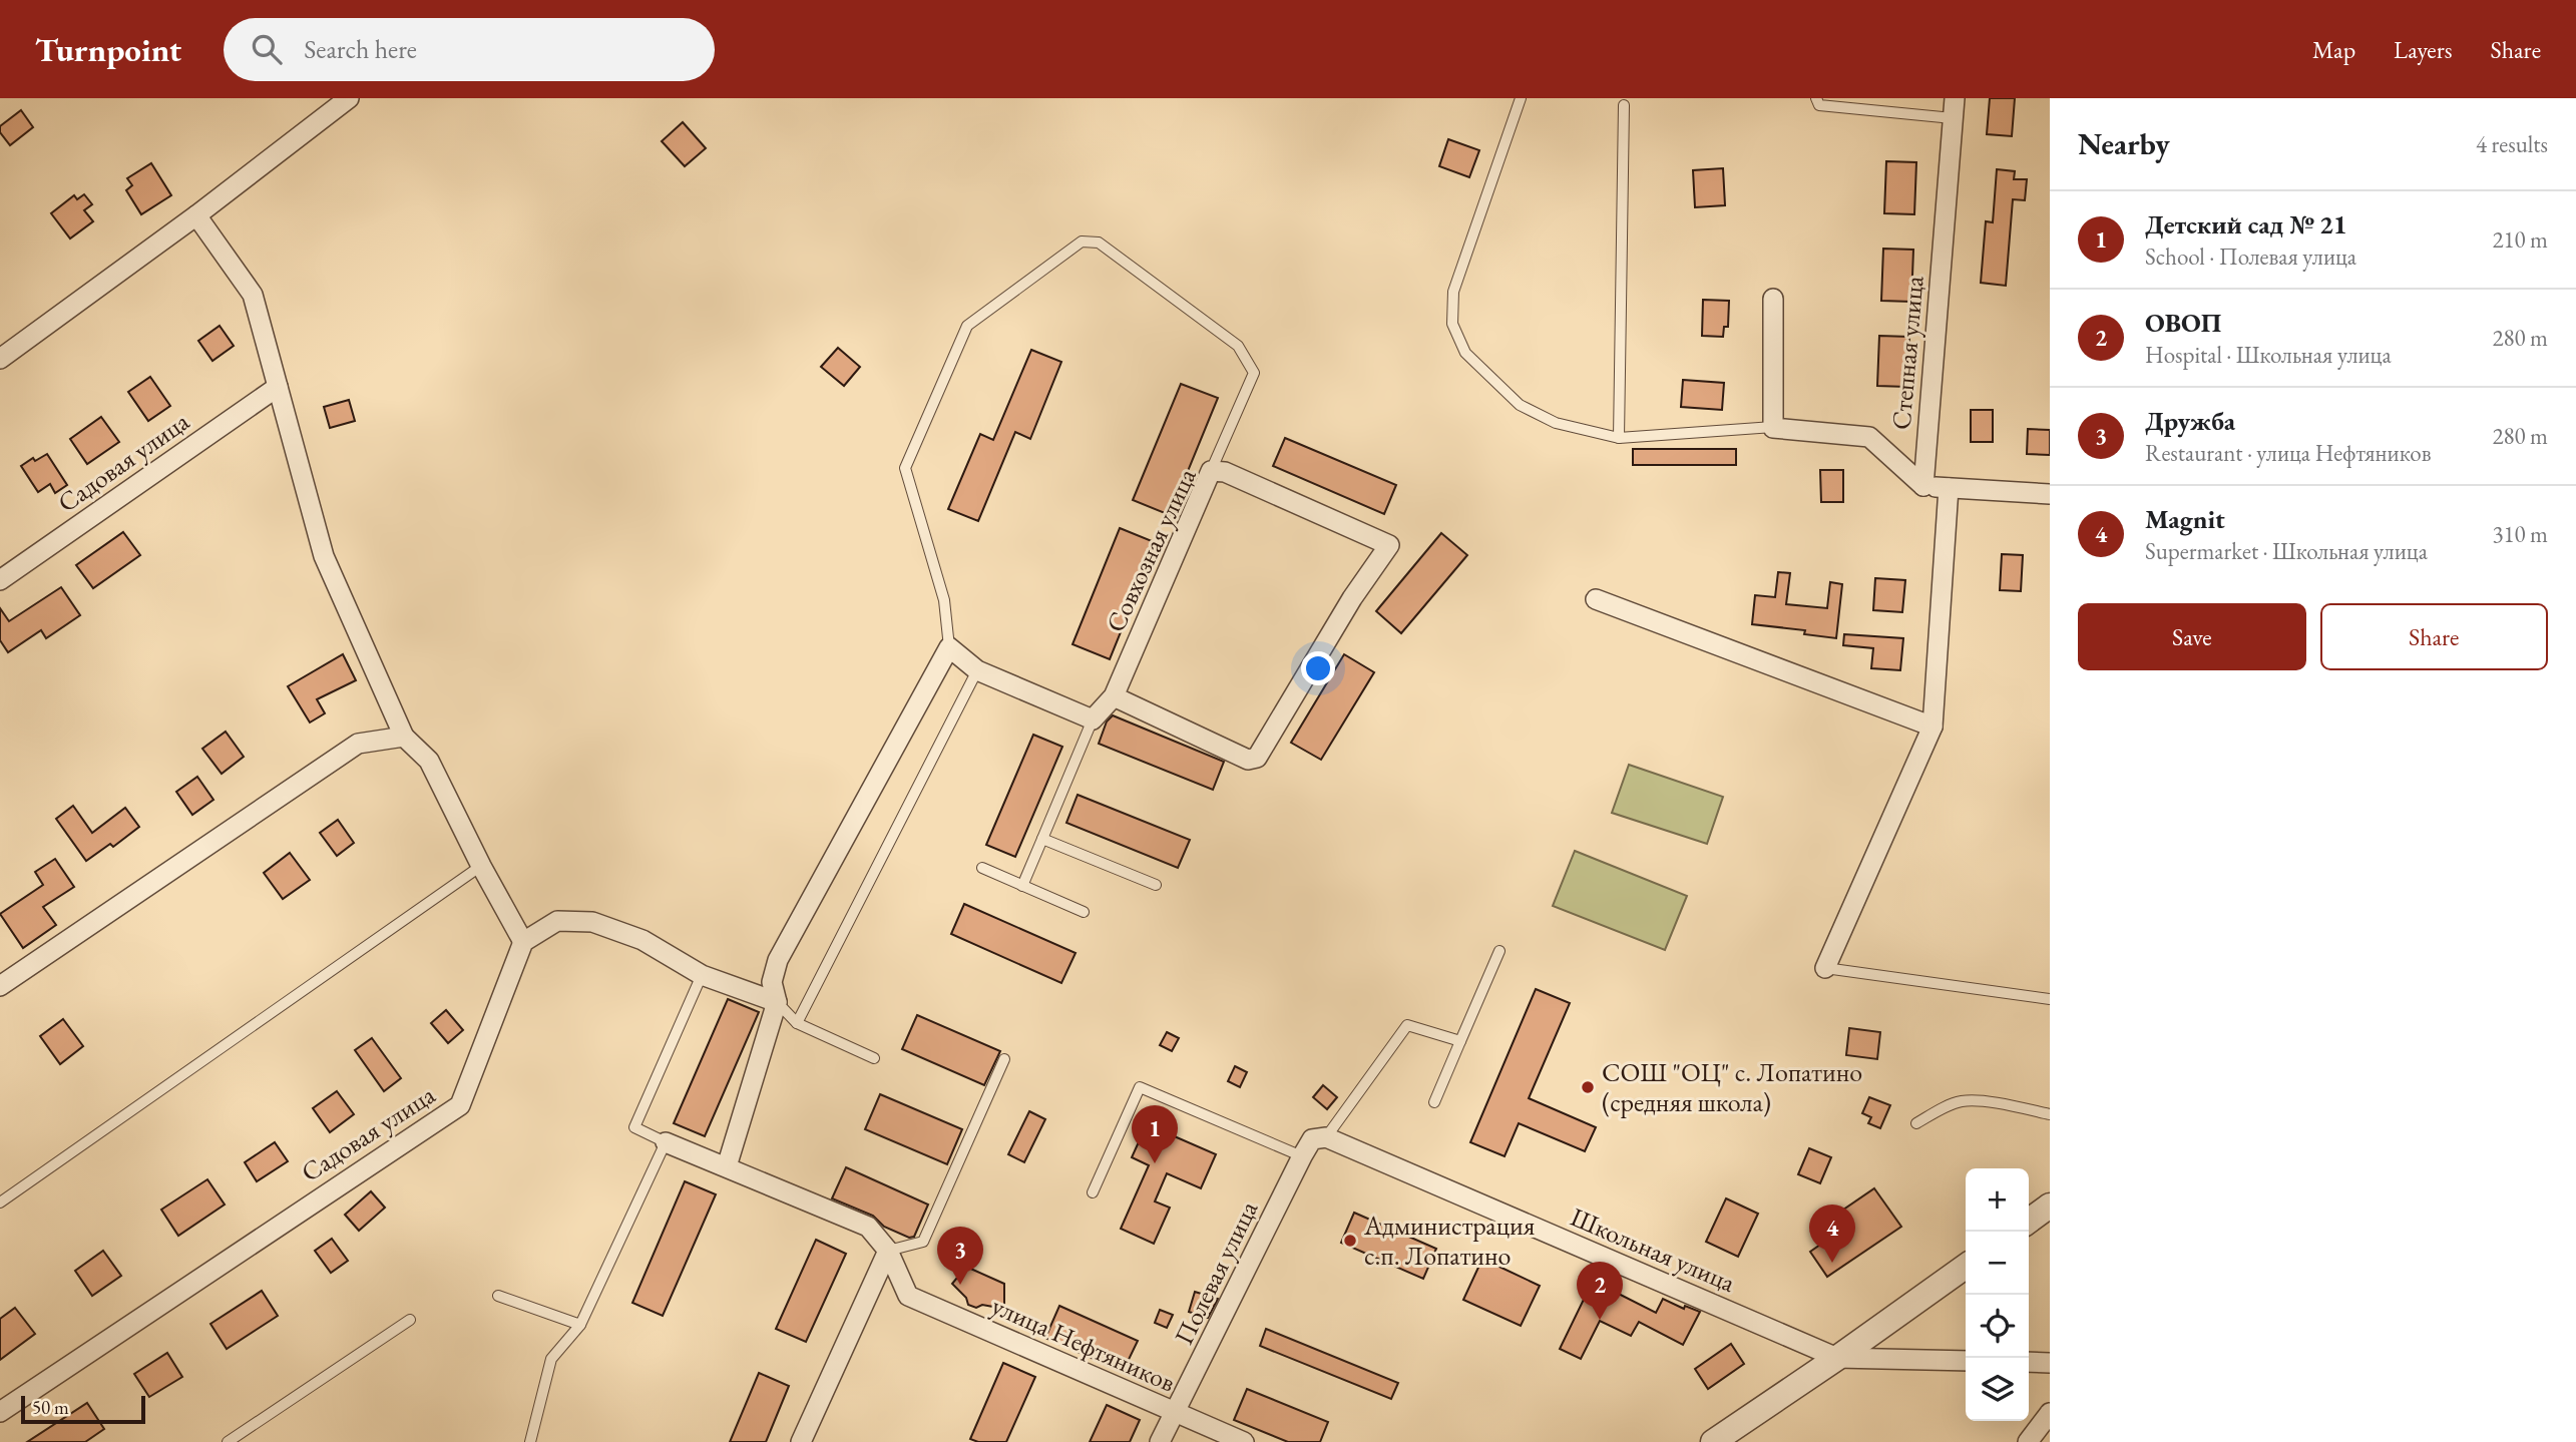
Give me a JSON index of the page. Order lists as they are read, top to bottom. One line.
{"streets":{"street":["Степная улица","Садовая улица","Совхозная улица","Школьная улица","Полевая улица","улица Нефтяников"]},"crossings":[["Школьная улица","Полевая улица"],["Полевая улица","улица Нефтяников"]],"places":["СОШ \"ОЦ\" с. Лопатино (средняя школа)","Администрация с.п. Лопатино"],"scale_bar":"50 m","page":{"header":"Turnpoint","search":"Search here","nav":["Map","Layers","Share"],"heading":["Nearby","4 results"],"list":[{"mark":"1","name":"Детский сад № 21","note":"School · Полевая улица","value":"210 m"},{"mark":"2","name":"ОВОП","note":"Hospital · Школьная улица","value":"280 m"},{"mark":"3","name":"Дружба","note":"Restaurant · улица Нефтяников","value":"280 m"},{"mark":"4","name":"Magnit","note":"Supermarket · Школьная улица","value":"310 m"}],"buttons":["Save","Share"],"pins":["1","4","3","2"],"map_buttons":["+","−"],"scale":"50 m"}}
